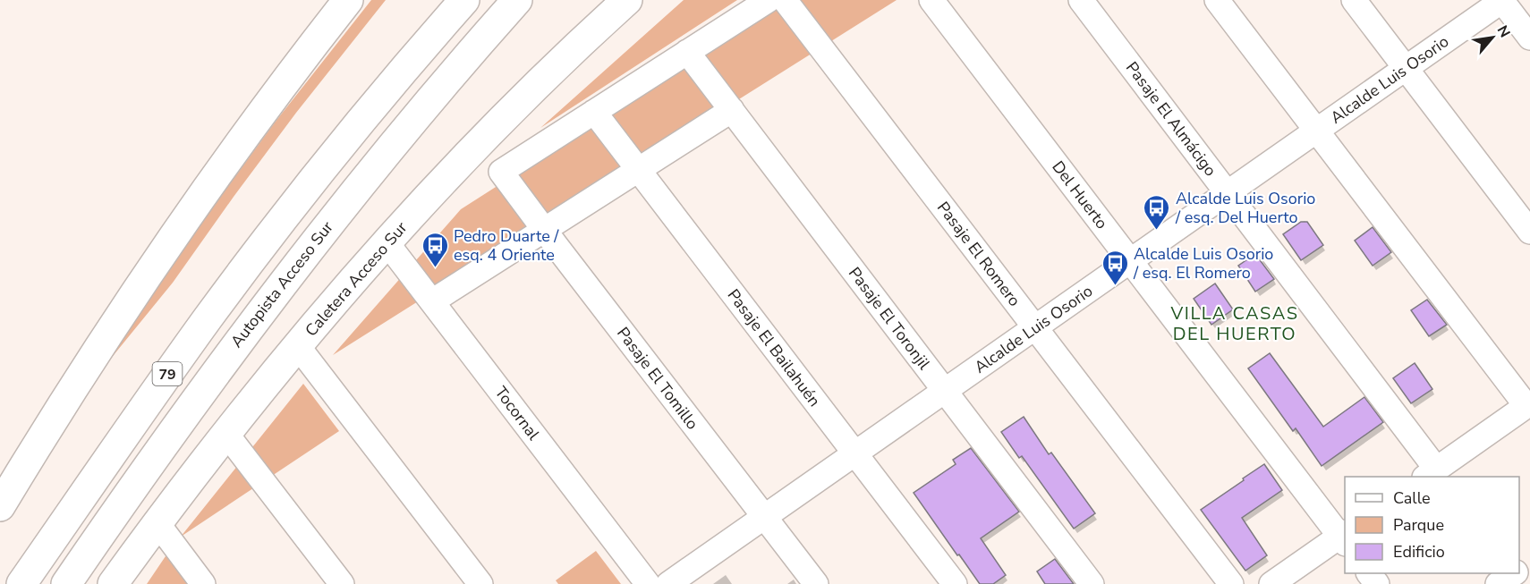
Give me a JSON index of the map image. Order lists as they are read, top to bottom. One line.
{"streets":{"main road":["Caletera Acceso Sur","Autopista Acceso Sur","79"],"street":["Alcalde Luis Osorio","Pasaje El Almácigo","Del Huerto","Pasaje El Romero","Pasaje El Toronjil","Pasaje El Bailahuén","Pasaje El Tomillo","Tocornal"]},"crossings":[["Alcalde Luis Osorio","Pasaje El Almácigo"],["Alcalde Luis Osorio","Del Huerto"],["Alcalde Luis Osorio","Pasaje El Romero"],["Alcalde Luis Osorio","Pasaje El Toronjil"],["Alcalde Luis Osorio","Pasaje El Bailahuén"],["Alcalde Luis Osorio","Pasaje El Tomillo"],["Caletera Acceso Sur","Tocornal"],["Pasaje El Bailahuén","Pasaje El Tomillo"]],"districts":["VILLA CASAS DEL HUERTO"],"places":{"bus stop":["Alcalde Luis Osorio / esq. Del Huerto","Pedro Duarte / esq. 4 Oriente","Alcalde Luis Osorio / esq. El Romero"]},"legend":["Calle","Parque","Edificio"],"north":"top right"}
